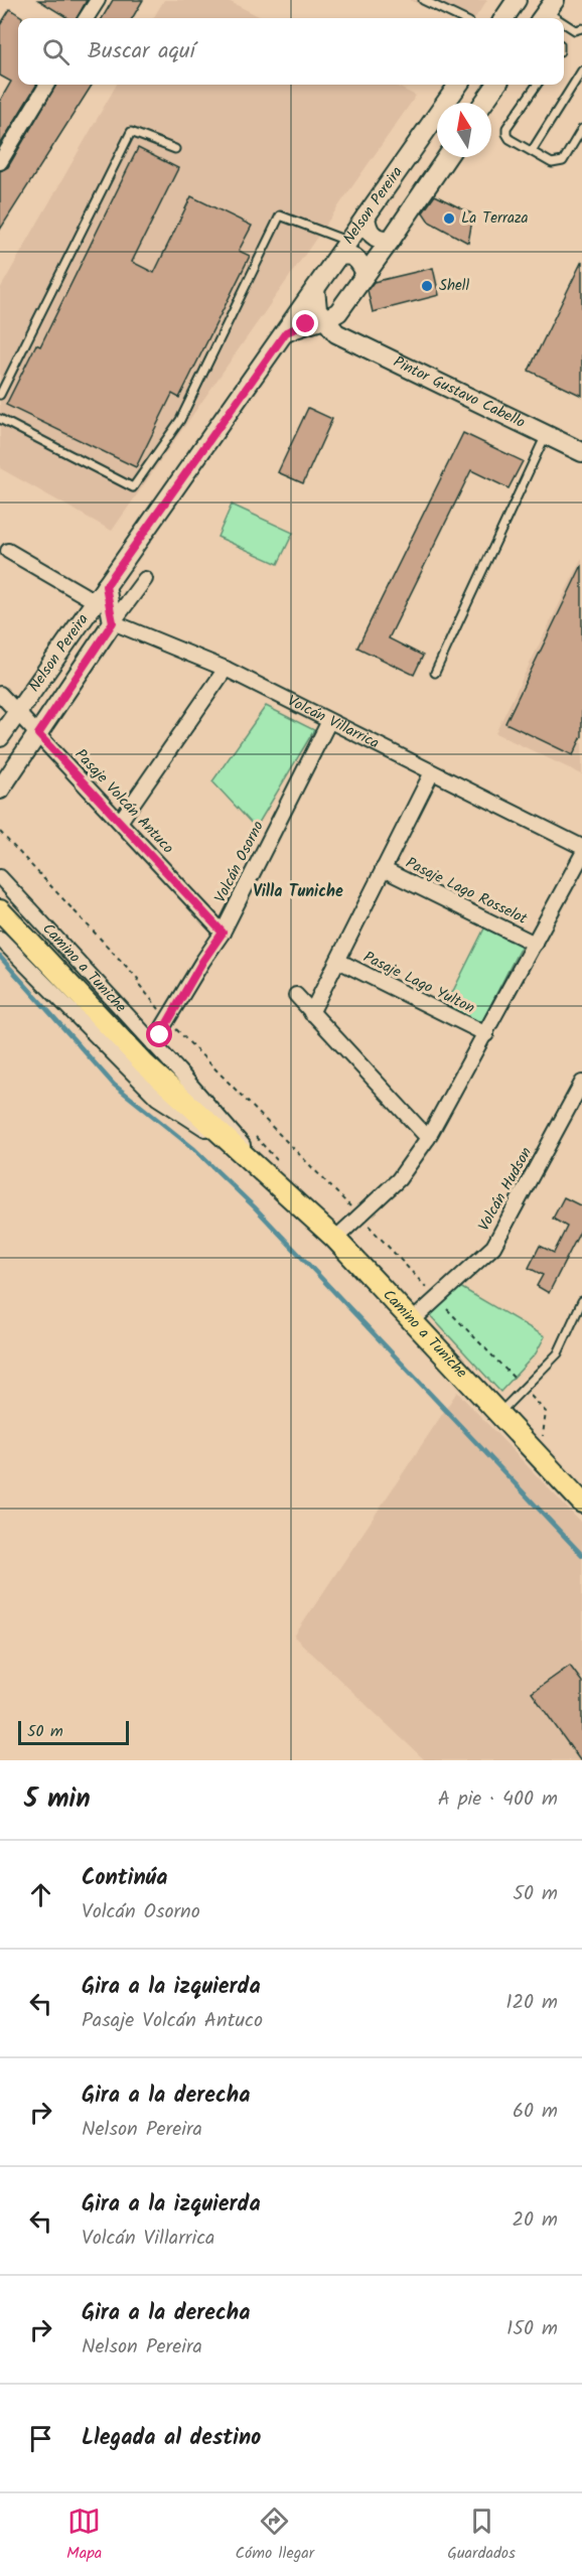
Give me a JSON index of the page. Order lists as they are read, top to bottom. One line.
{"streets":{"main road":["Camino a Tuniche"],"street":["Nelson Pereira","Pintor Gustavo Cabello","Volcán Villarrica","Pasaje Volcán Antuco","Volcán Osorno","Pasaje Lago Rosselot","Pasaje Lago Yulton","Volcán Hudson"]},"crossings":[["Nelson Pereira","Volcán Villarrica"],["Nelson Pereira","Pasaje Volcán Antuco"],["Volcán Villarrica","Volcán Osorno"],["Pasaje Volcán Antuco","Volcán Osorno"],["Volcán Osorno","Camino a Tuniche"],["Camino a Tuniche","Volcán Hudson"]],"districts":["Villa Tuniche"],"places":["La Terraza","Shell"],"scale_bar":"50 m","north":"top","page":{"search":"Buscar aquí","scale":"50 m","heading":["5 min","A pie · 400 m"],"list":[["Continúa","Volcán Osorno","50 m"],["Gira a la izquierda","Pasaje Volcán Antuco","120 m"],["Gira a la derecha","Nelson Pereira","60 m"],["Gira a la izquierda","Volcán Villarrica","20 m"],["Gira a la derecha","Nelson Pereira","150 m"],"Llegada al destino"],"nav":["Mapa","Cómo llegar","Guardados"]}}
